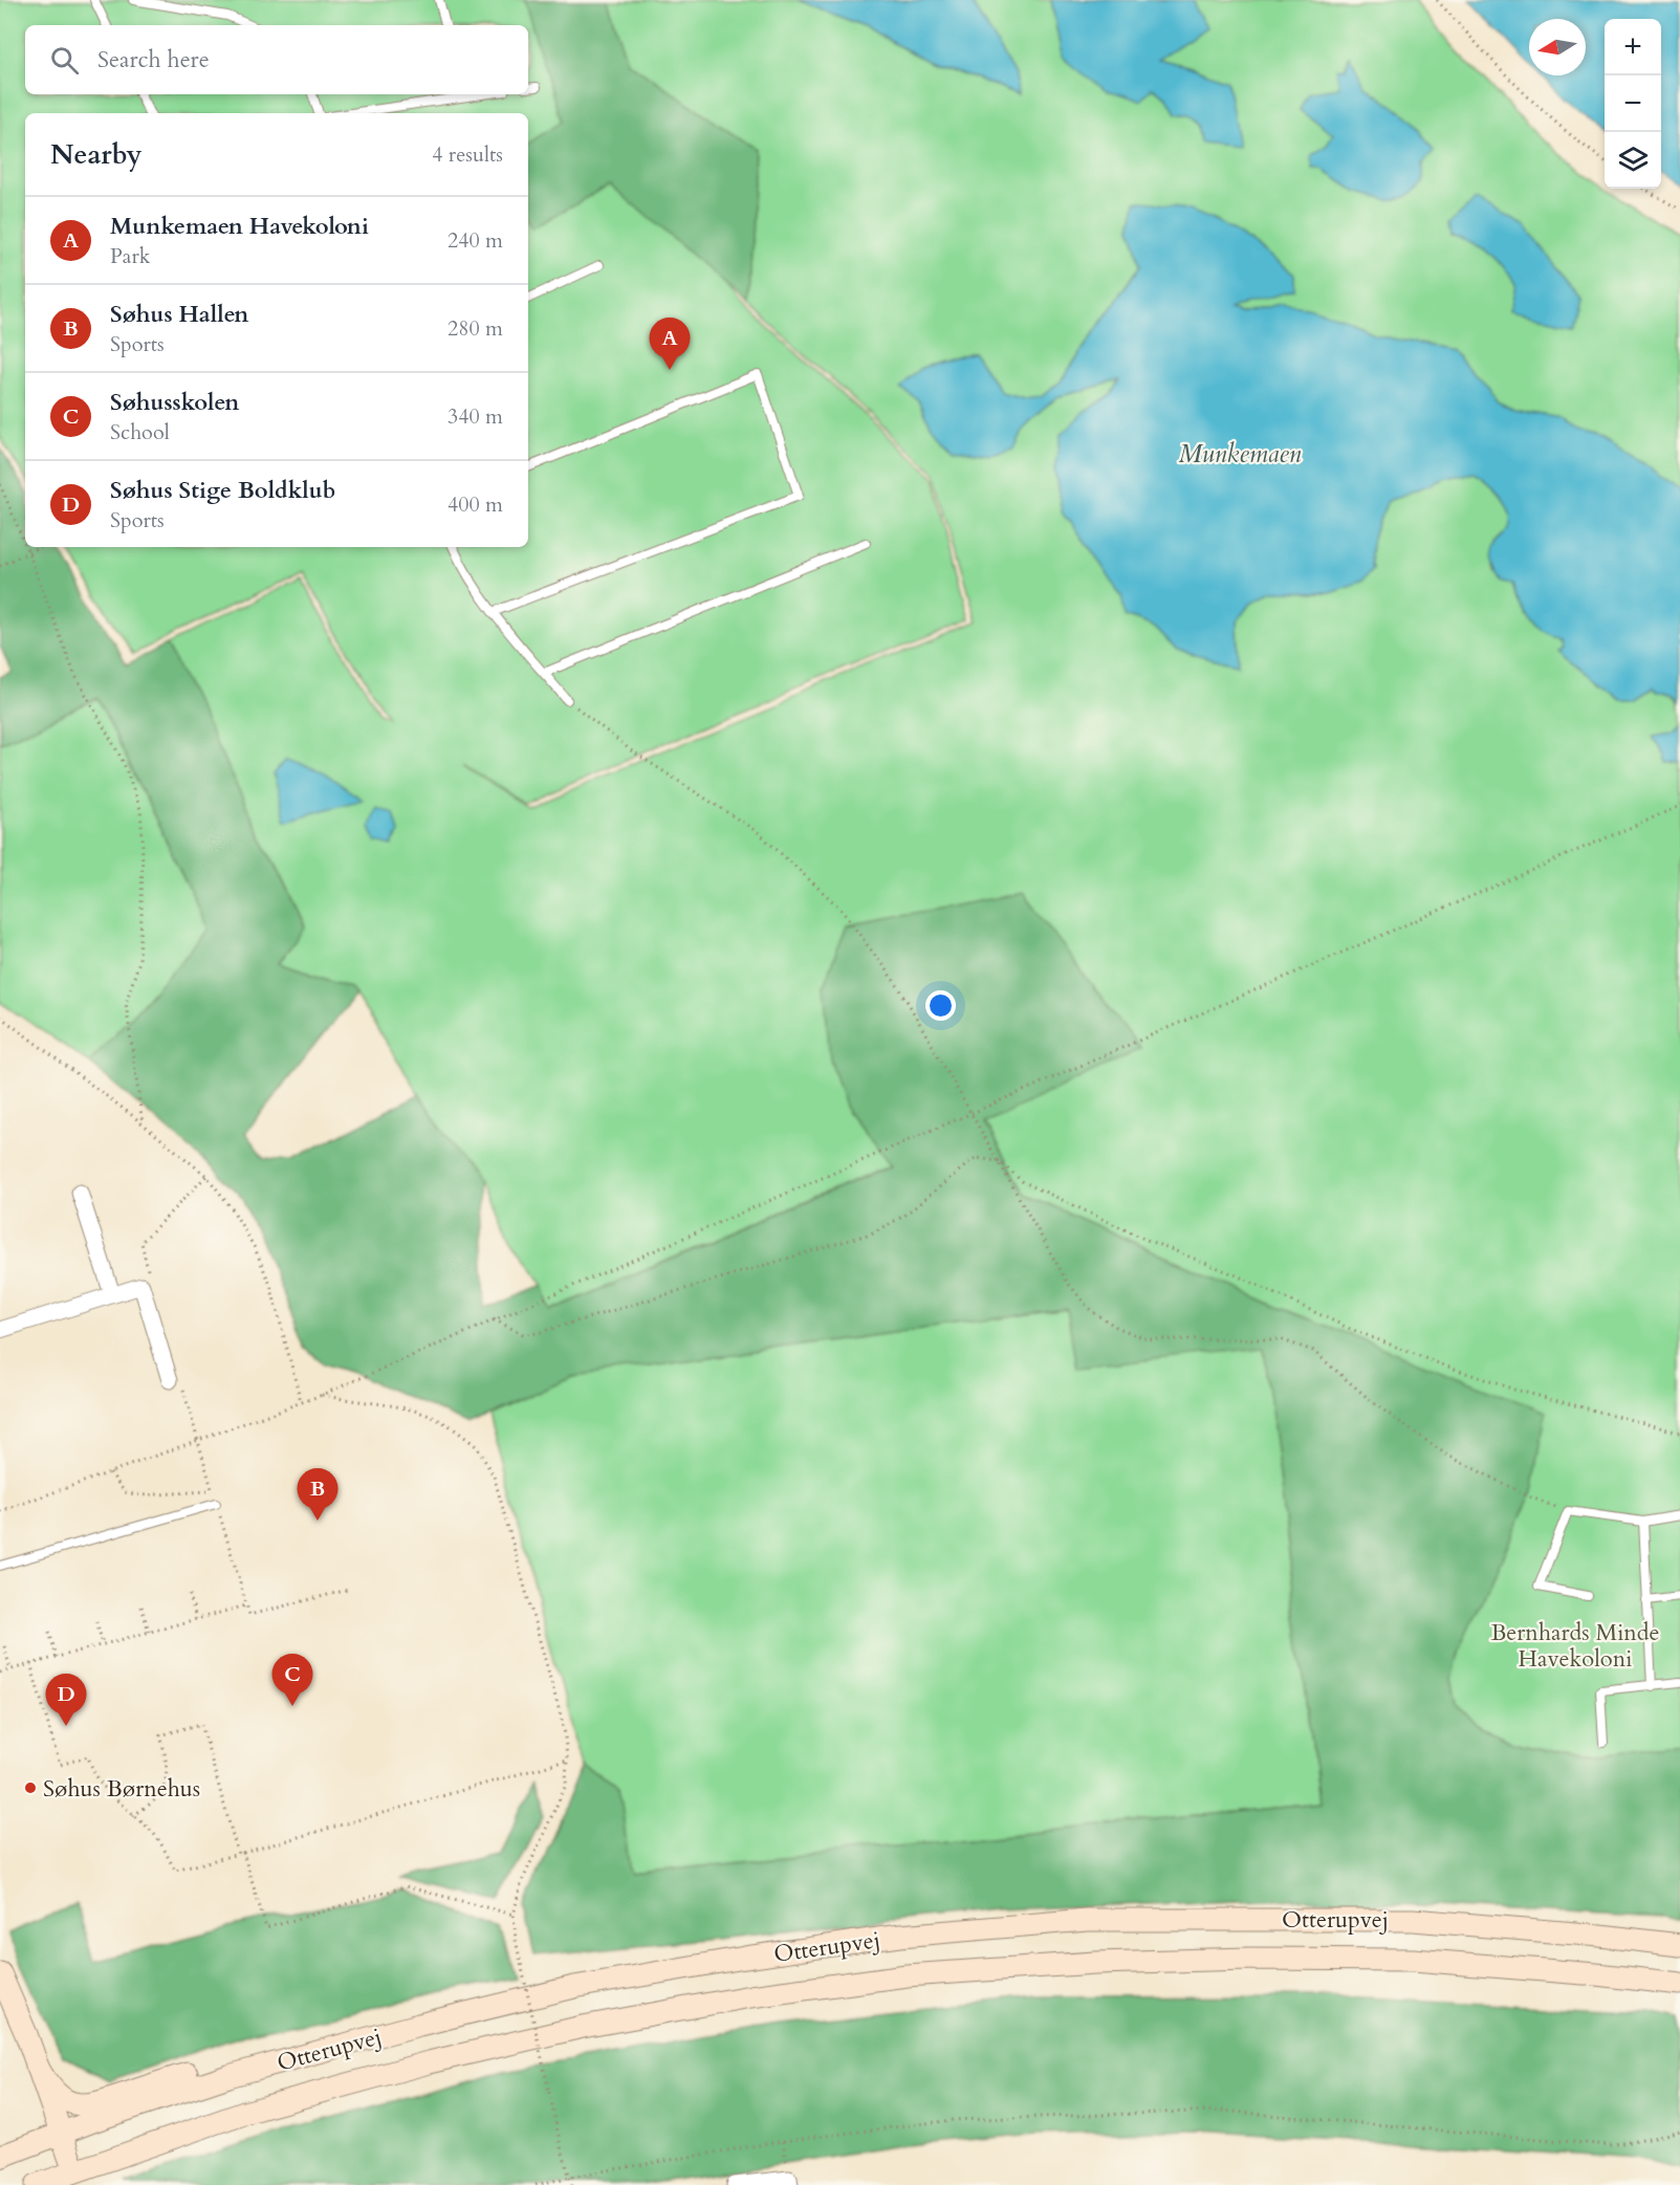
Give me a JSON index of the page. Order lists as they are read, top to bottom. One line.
{"streets":{"main road":["Otterupvej"]},"water":["Munkemaen"],"parks":["Bernhards Minde Havekoloni"],"places":["Søhus Børnehus"],"north":"left","page":{"map_buttons":["+","−"],"search":"Search here","heading":["Nearby","4 results"],"list":[{"mark":"A","name":"Munkemaen Havekoloni","note":"Park","value":"240 m"},{"mark":"B","name":"Søhus Hallen","note":"Sports","value":"280 m"},{"mark":"C","name":"Søhusskolen","note":"School","value":"340 m"},{"mark":"D","name":"Søhus Stige Boldklub","note":"Sports","value":"400 m"}],"pins":["A","B","C","D"]}}
